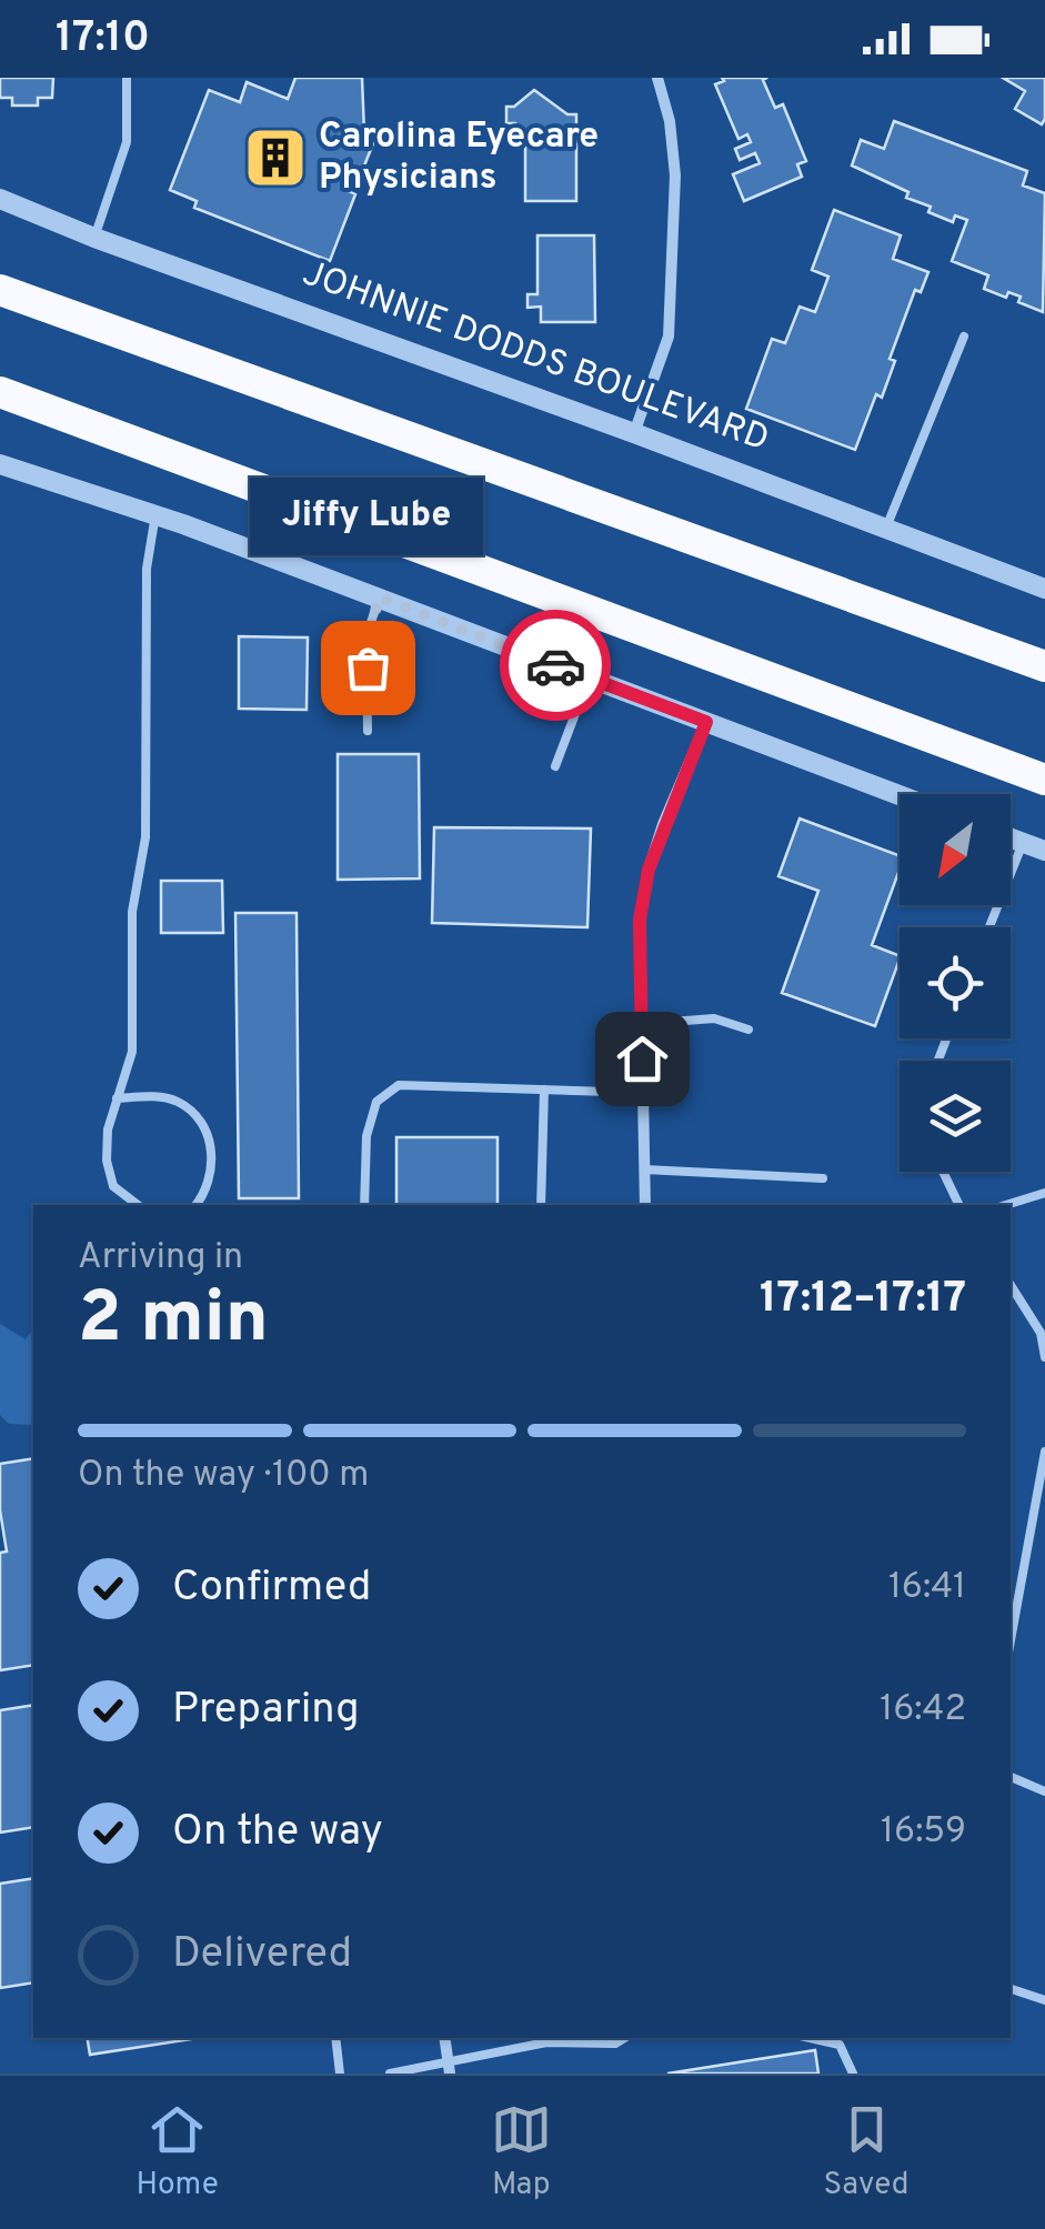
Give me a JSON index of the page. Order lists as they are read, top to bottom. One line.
{"streets":{"street":["JOHNNIE DODDS BOULEVARD"]},"places":{"building":["Carolina Eyecare Physicians"],"other":["Jiffy Lube"]},"north":"bottom left","page":{"status":"17:10","bubble":"Jiffy Lube","heading":["2 min","Arriving in","17:12–17:17"],"bar":"On the way · 100 m","list":[["Confirmed","16:41"],["Preparing","16:42"],["On the way","16:59"],"Delivered"],"tabs":["Home","Map","Saved"]}}
